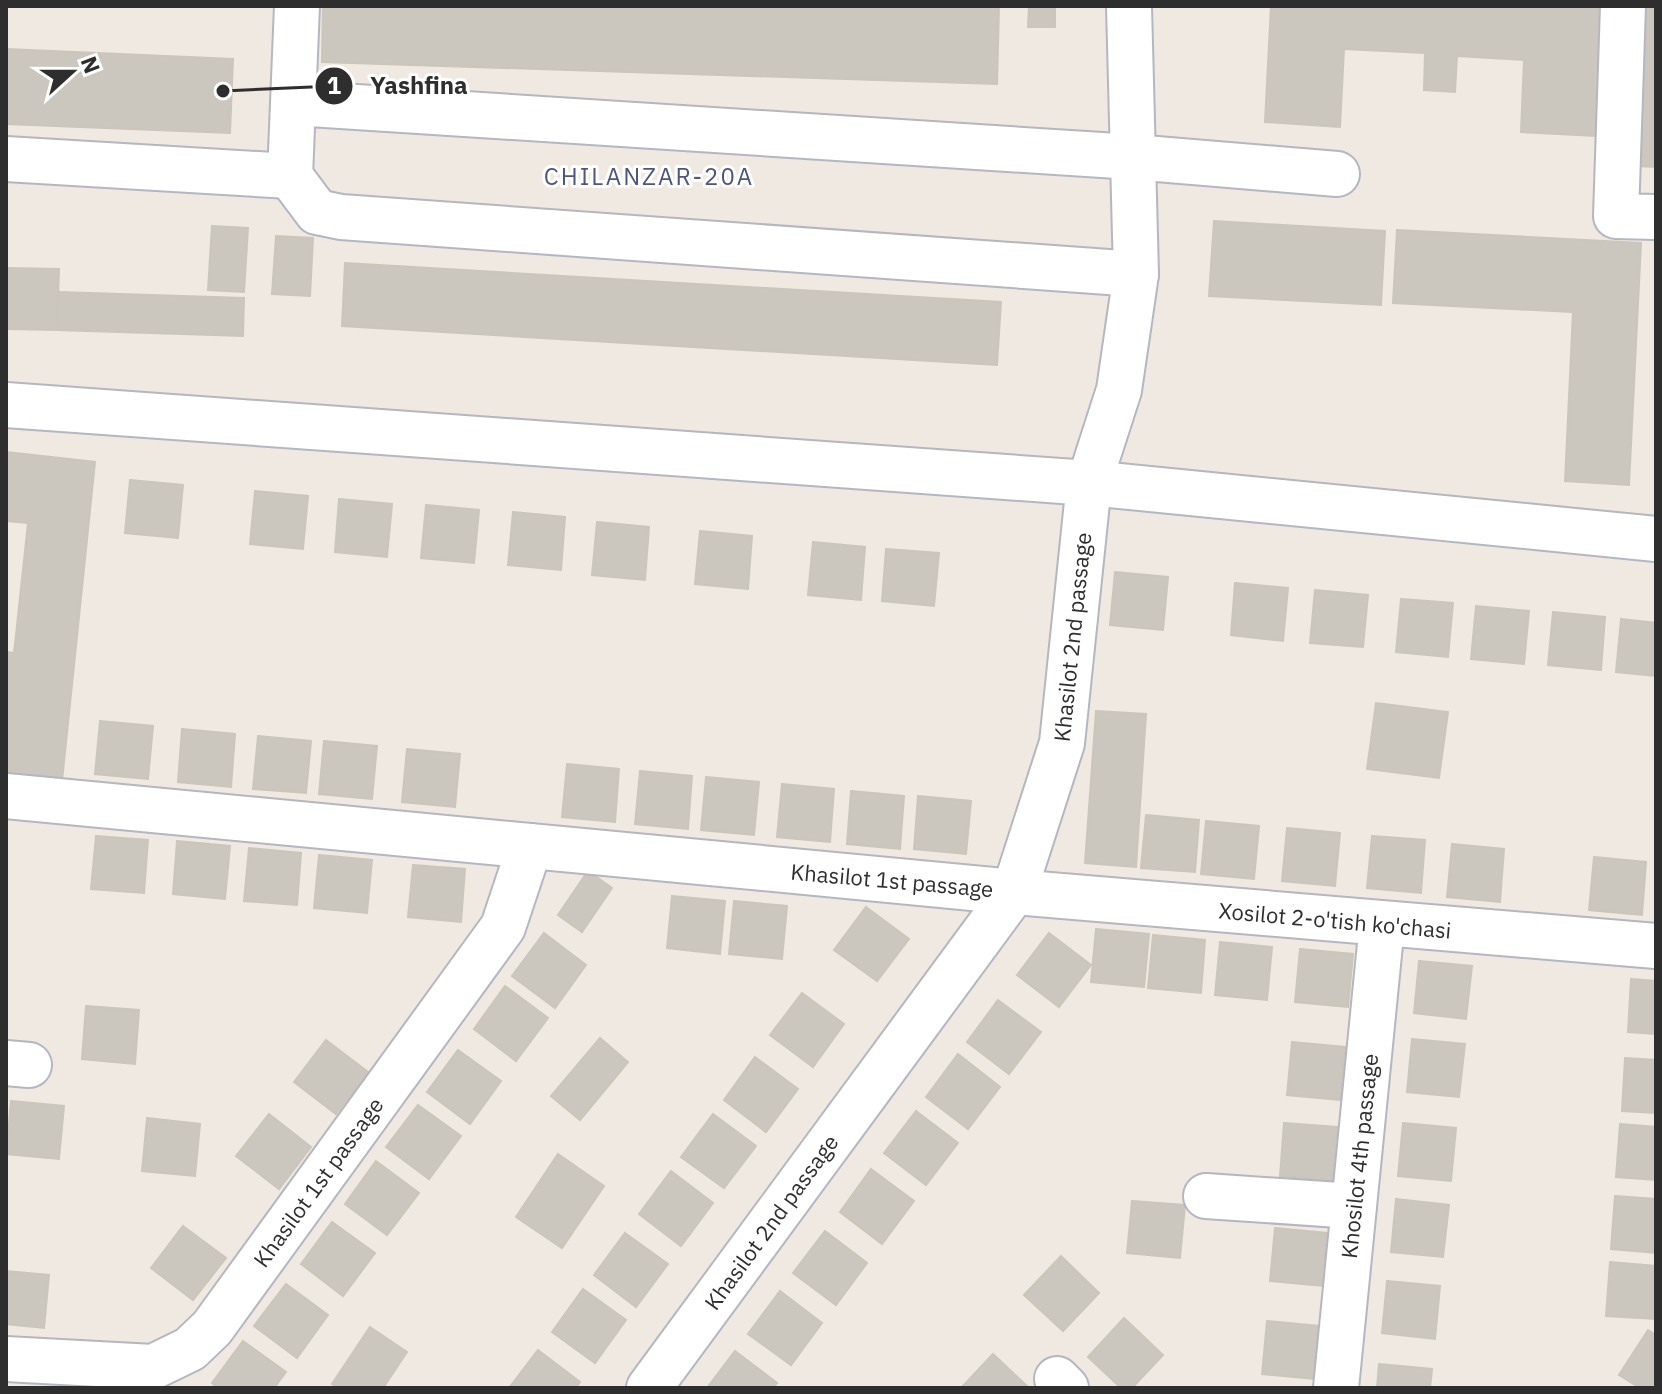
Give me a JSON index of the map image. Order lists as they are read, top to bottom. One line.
{"streets":{"street":["Khasilot 2nd passage","Khasilot 1st passage","Xosilot 2-o'tish ko'chasi","Khosilot 4th passage"]},"crossings":[["Khasilot 2nd passage","Khasilot 1st passage"],["Khasilot 2nd passage","Xosilot 2-o'tish ko'chasi"],["Khasilot 1st passage","Xosilot 2-o'tish ko'chasi"],["Xosilot 2-o'tish ko'chasi","Khosilot 4th passage"]],"districts":["CHILANZAR-20A"],"places":["Yashfina"],"north":"right"}
